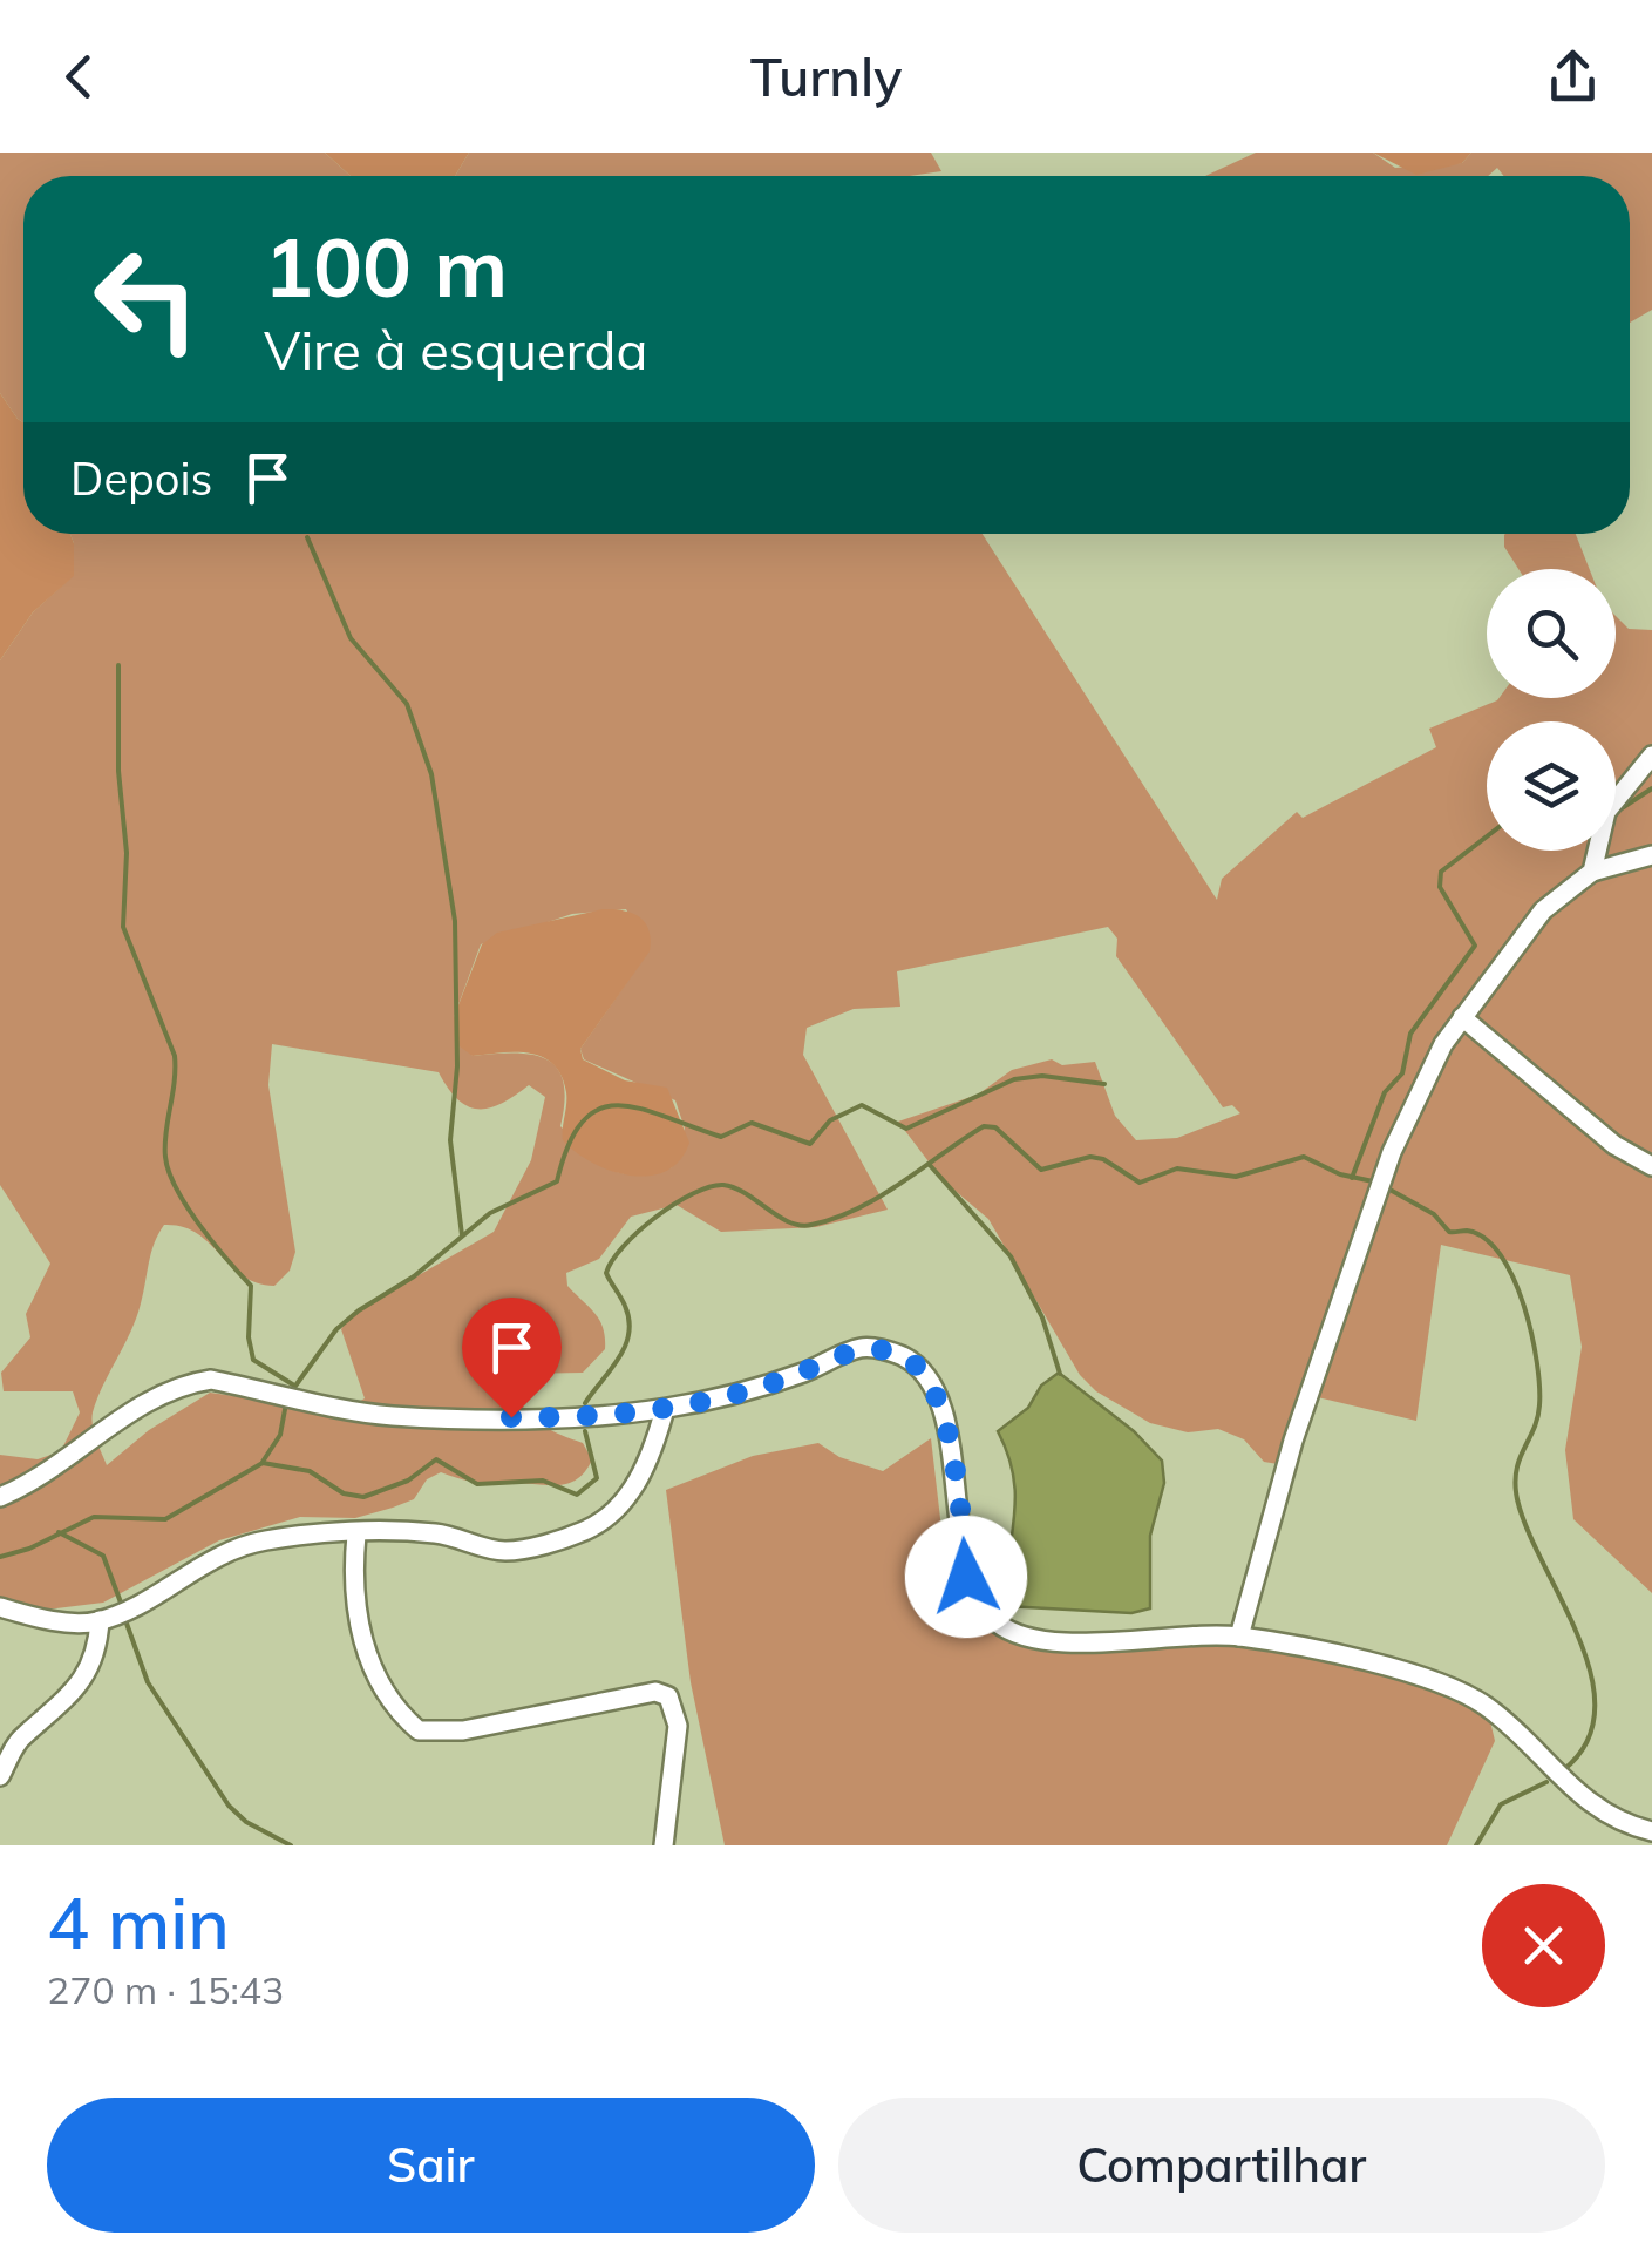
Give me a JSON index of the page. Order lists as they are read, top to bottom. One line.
{"page":{"header":"Turnly","turn":["100 m","Vire à esquerda"],"then":"Depois","heading":["4 min","270 m · 15:43"],"buttons":["Sair","Compartilhar"]}}
